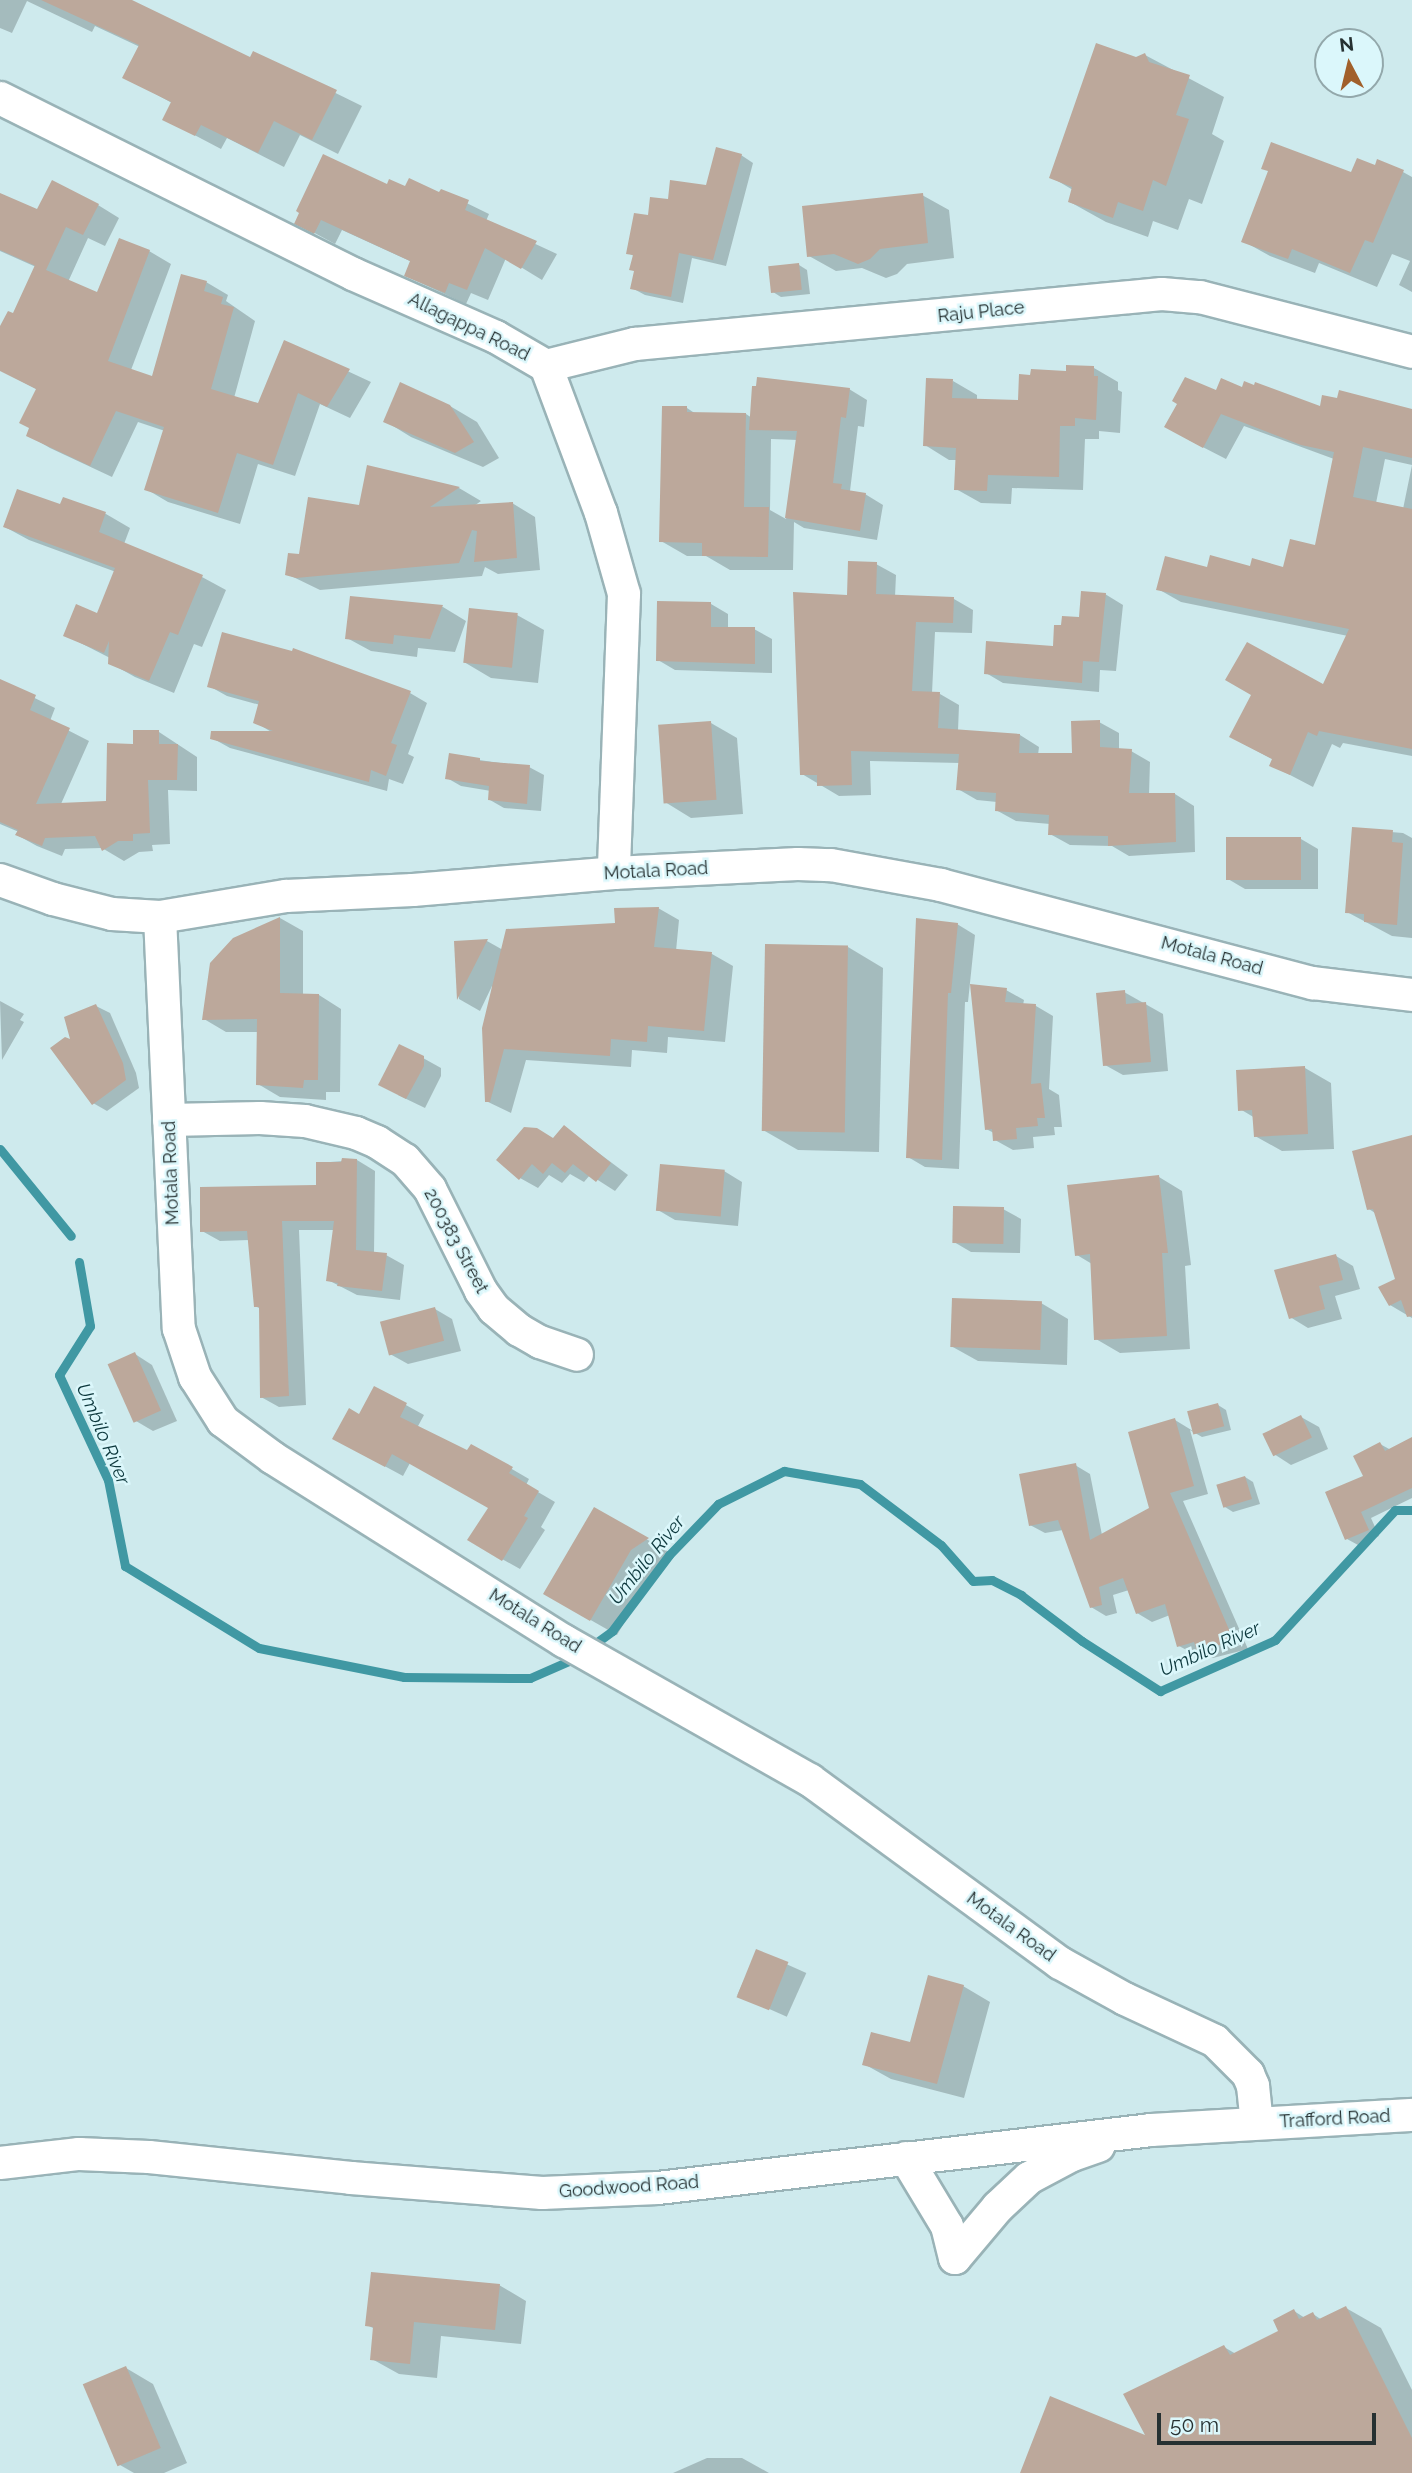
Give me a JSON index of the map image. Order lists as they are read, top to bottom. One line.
{"streets":{"street":["Raju Place","Allagappa Road","Motala Road","200383 Street","Trafford Road","Goodwood Road"]},"crossings":[["Raju Place","Allagappa Road"],["Allagappa Road","Motala Road"],["Motala Road","200383 Street"],["Motala Road","Trafford Road"],["Motala Road","Goodwood Road"],["Trafford Road","Goodwood Road"]],"water":["Umbilo River"],"scale_bar":"50 m","north":"top"}
